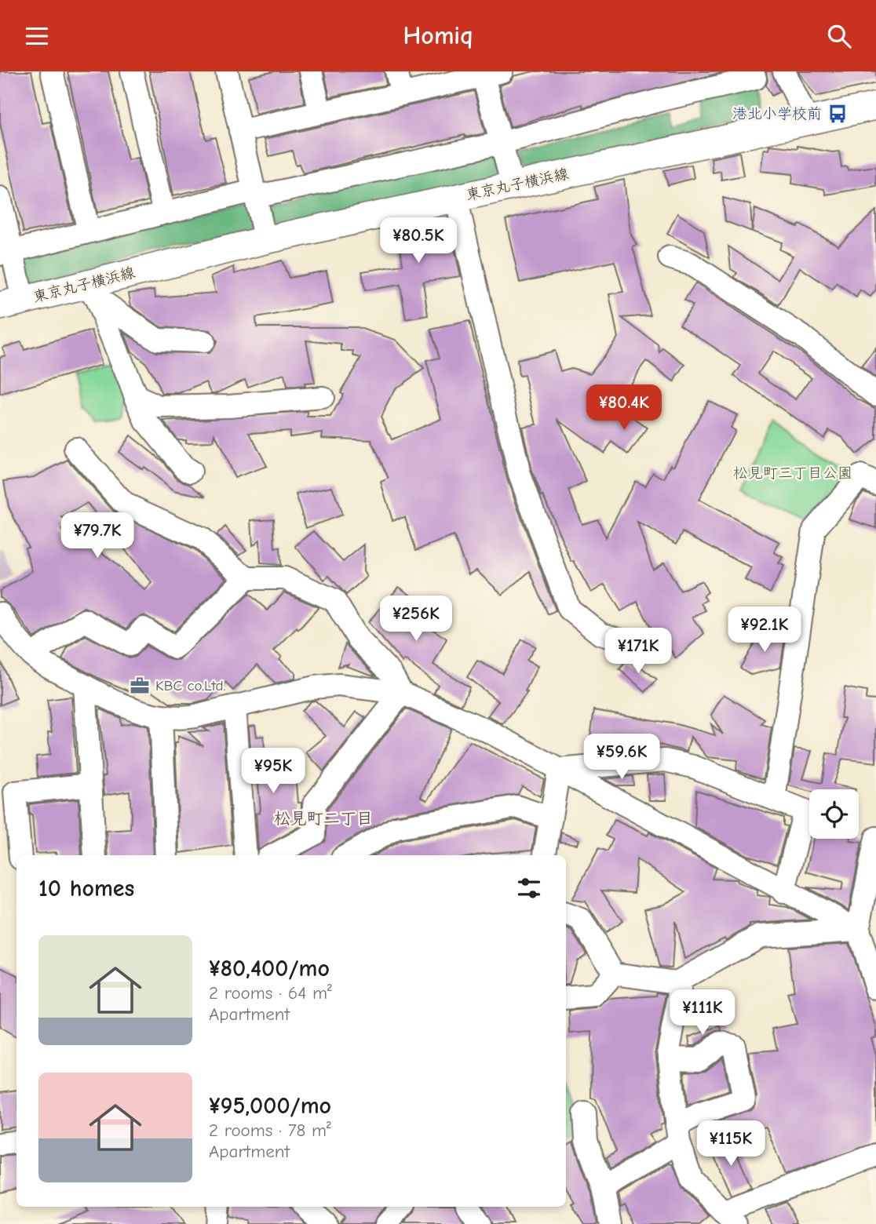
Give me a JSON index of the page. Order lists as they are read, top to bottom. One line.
{"streets":{"main road":["東京丸子横浜線"]},"districts":["松見町二丁目"],"parks":["松見町三丁目公園"],"places":{"bus stop":["港北小学校前"],"office":["KBC co.Ltd."]},"page":{"header":"Homiq","price":["¥80.5K","¥80.4K","¥79.7K","¥256K","¥92.1K","¥171K","¥59.6K","¥95K","¥111K","¥115K"],"heading":"10 homes","list":[{"name":"¥80,400/mo","note":"2 rooms · 64 m² · Apartment"},{"name":"¥95,000/mo","note":"2 rooms · 78 m² · Apartment"}]}}
